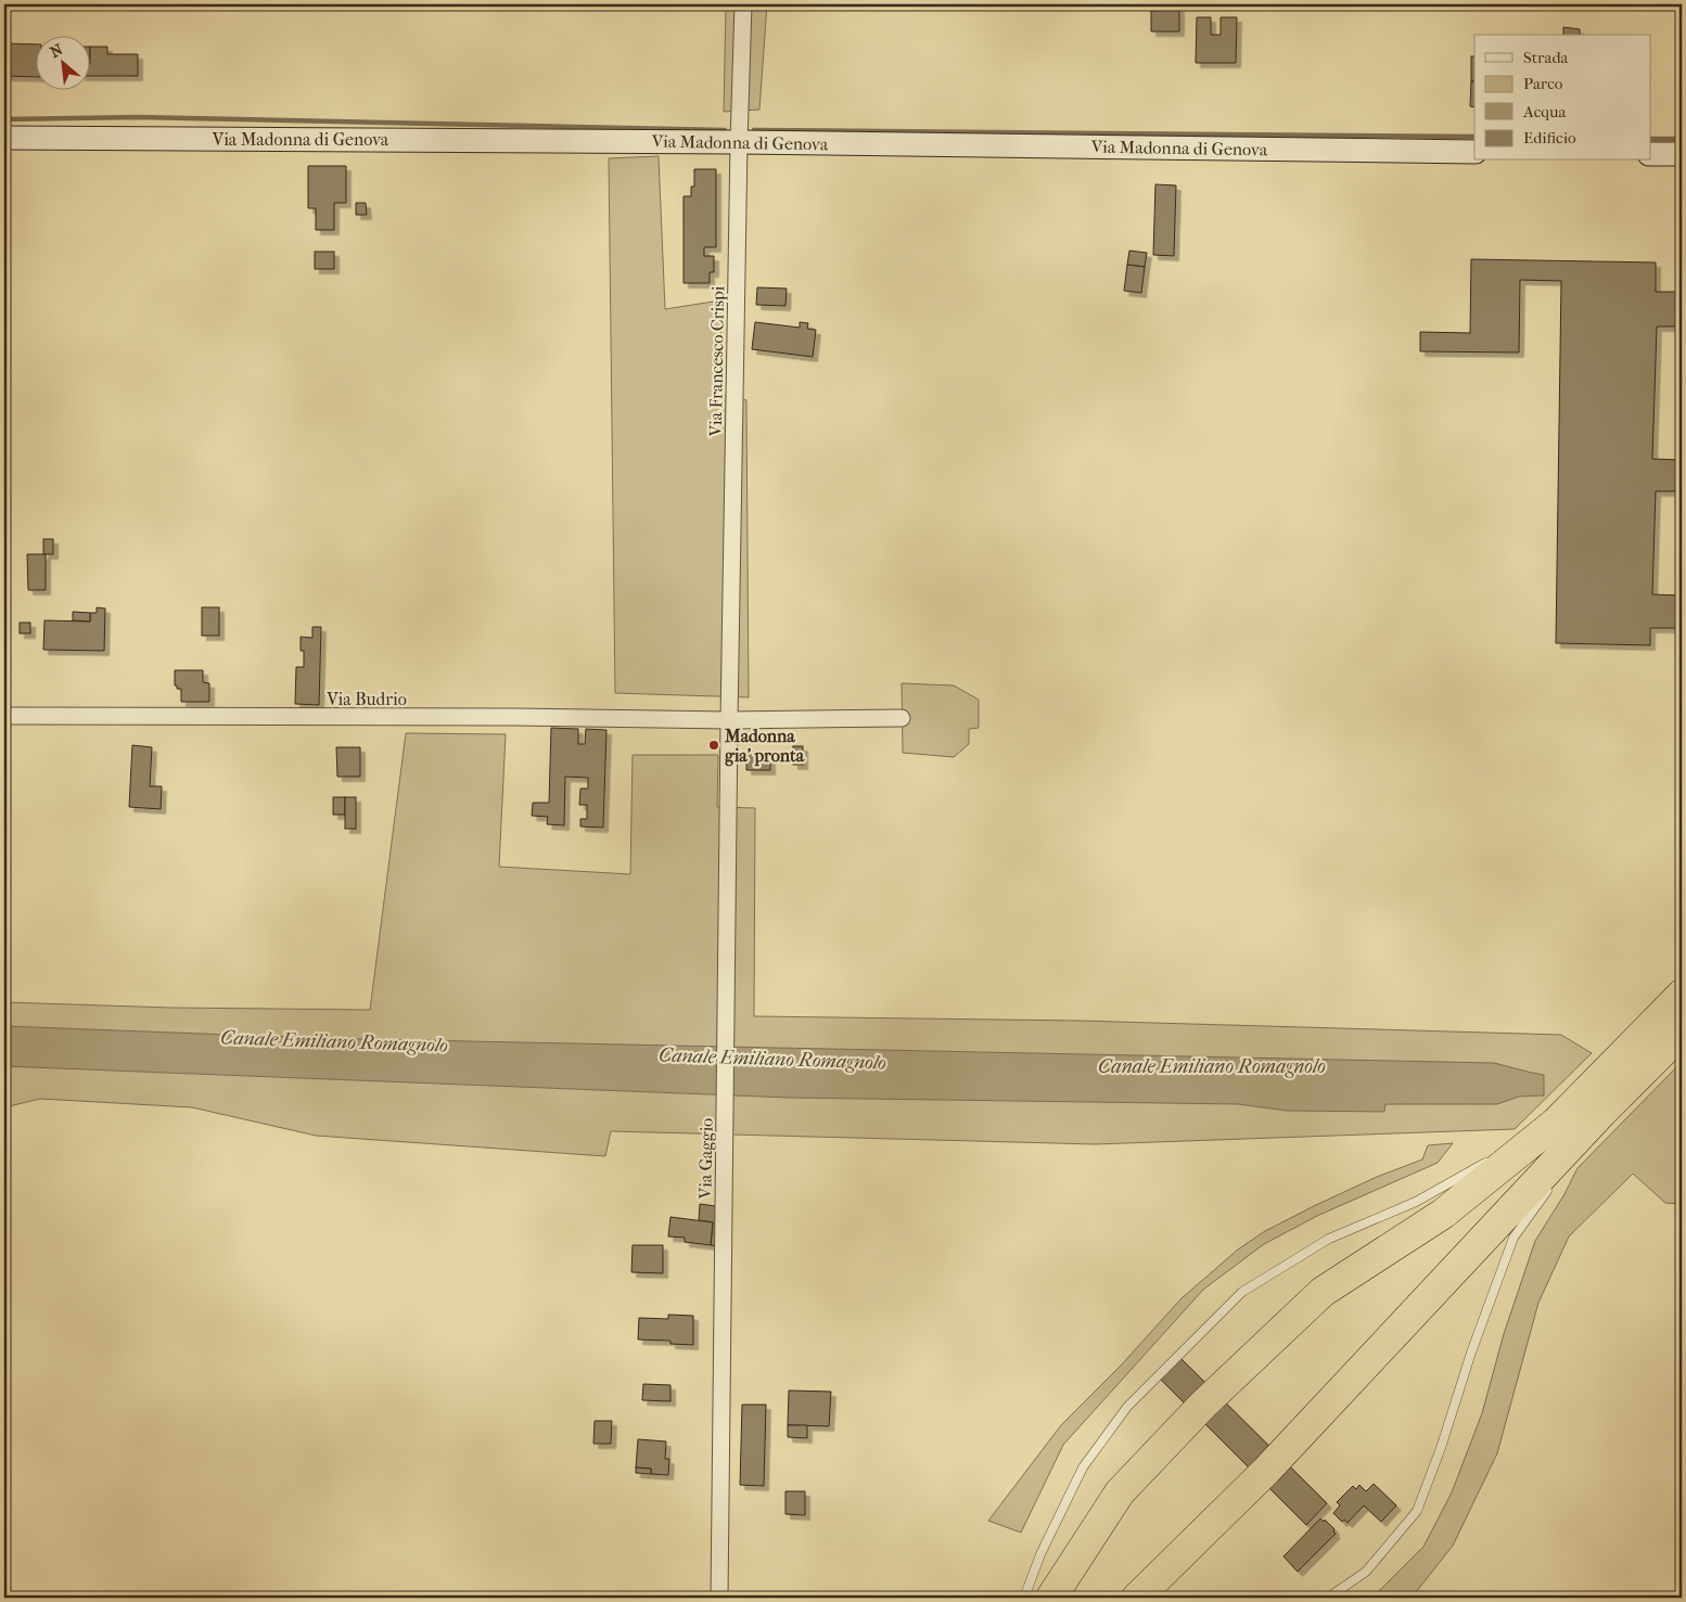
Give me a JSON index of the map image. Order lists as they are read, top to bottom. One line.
{"streets":{"main road":["Via Madonna di Genova"],"street":["Via Francesco Crispi","Via Budrio","Via Gaggio"]},"crossings":[["Via Madonna di Genova","Via Francesco Crispi"],["Via Francesco Crispi","Via Budrio"],["Via Francesco Crispi","Via Gaggio"],["Via Budrio","Via Gaggio"]],"water":["Canale Emiliano Romagnolo"],"places":["Madonna gia' pronta"],"legend":["Strada","Parco","Acqua","Edificio"],"north":"top left"}
